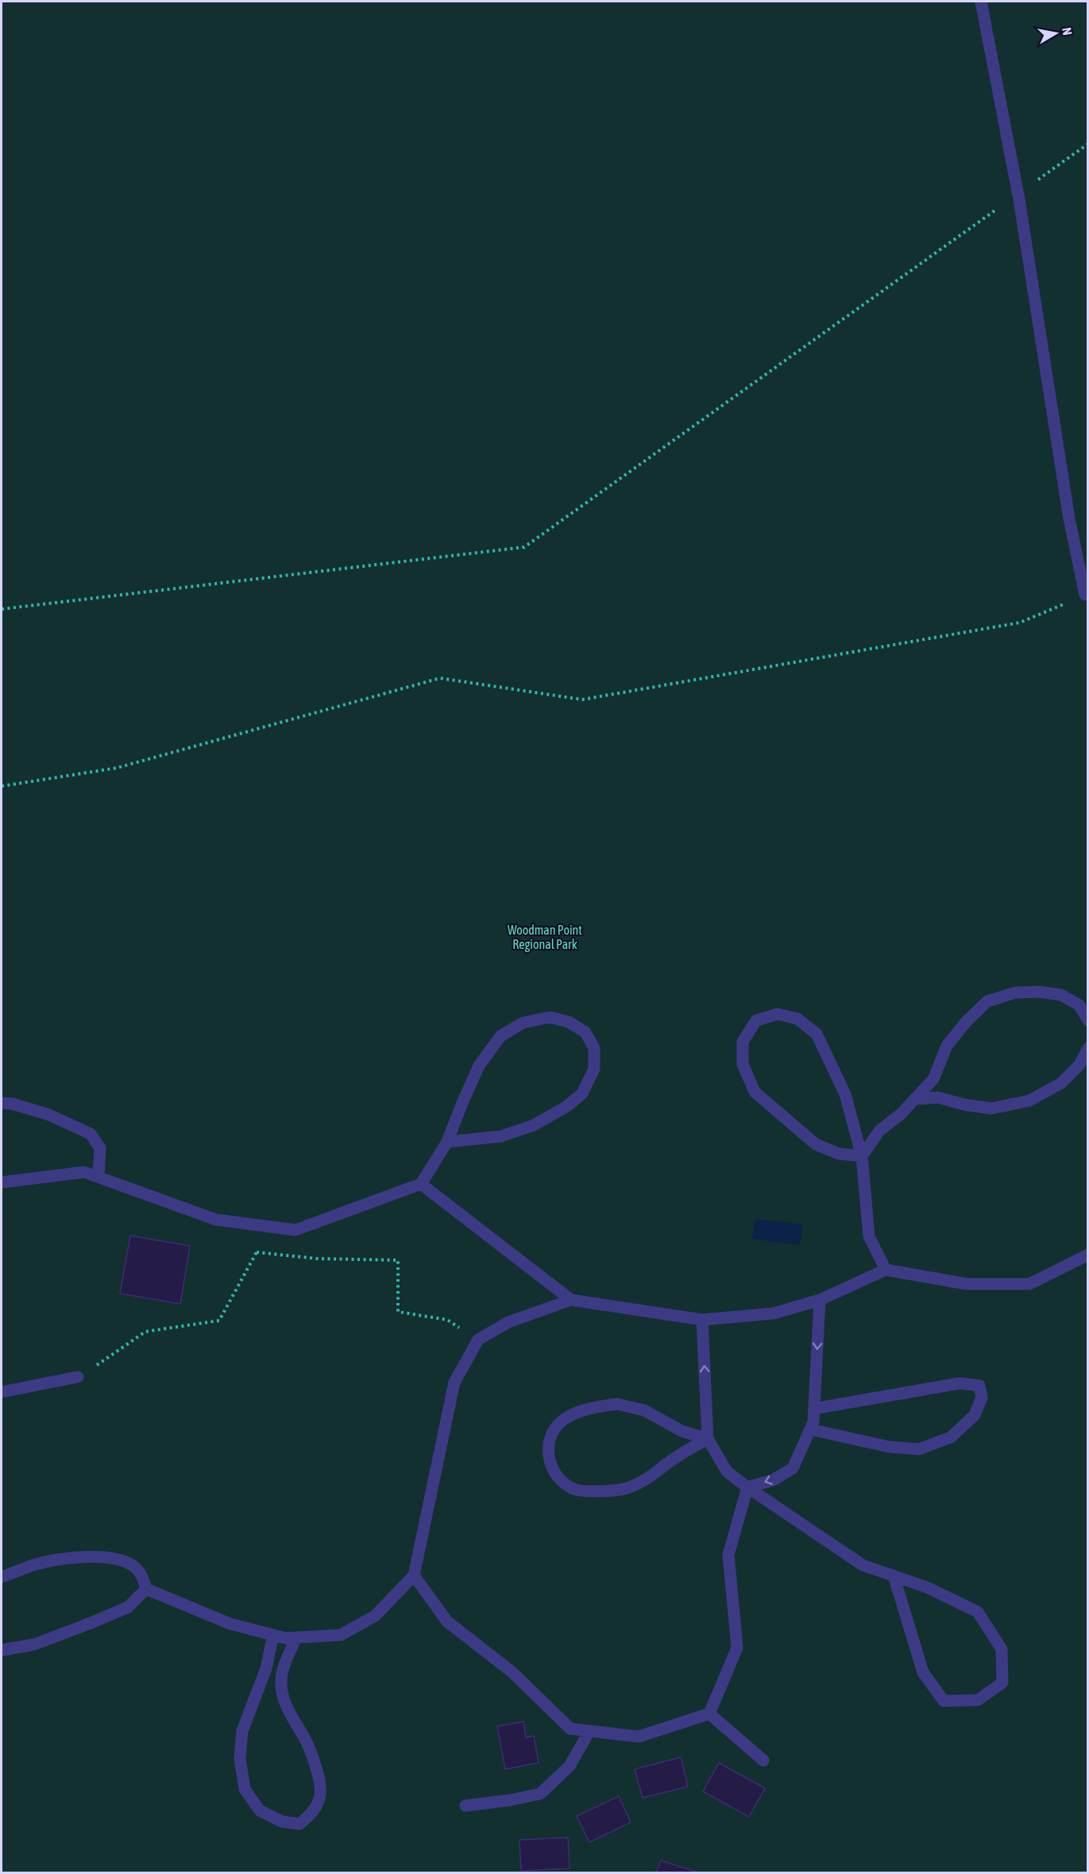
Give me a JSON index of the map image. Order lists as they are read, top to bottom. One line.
{"parks":["Woodman Point Regional Park"],"north":"right"}
